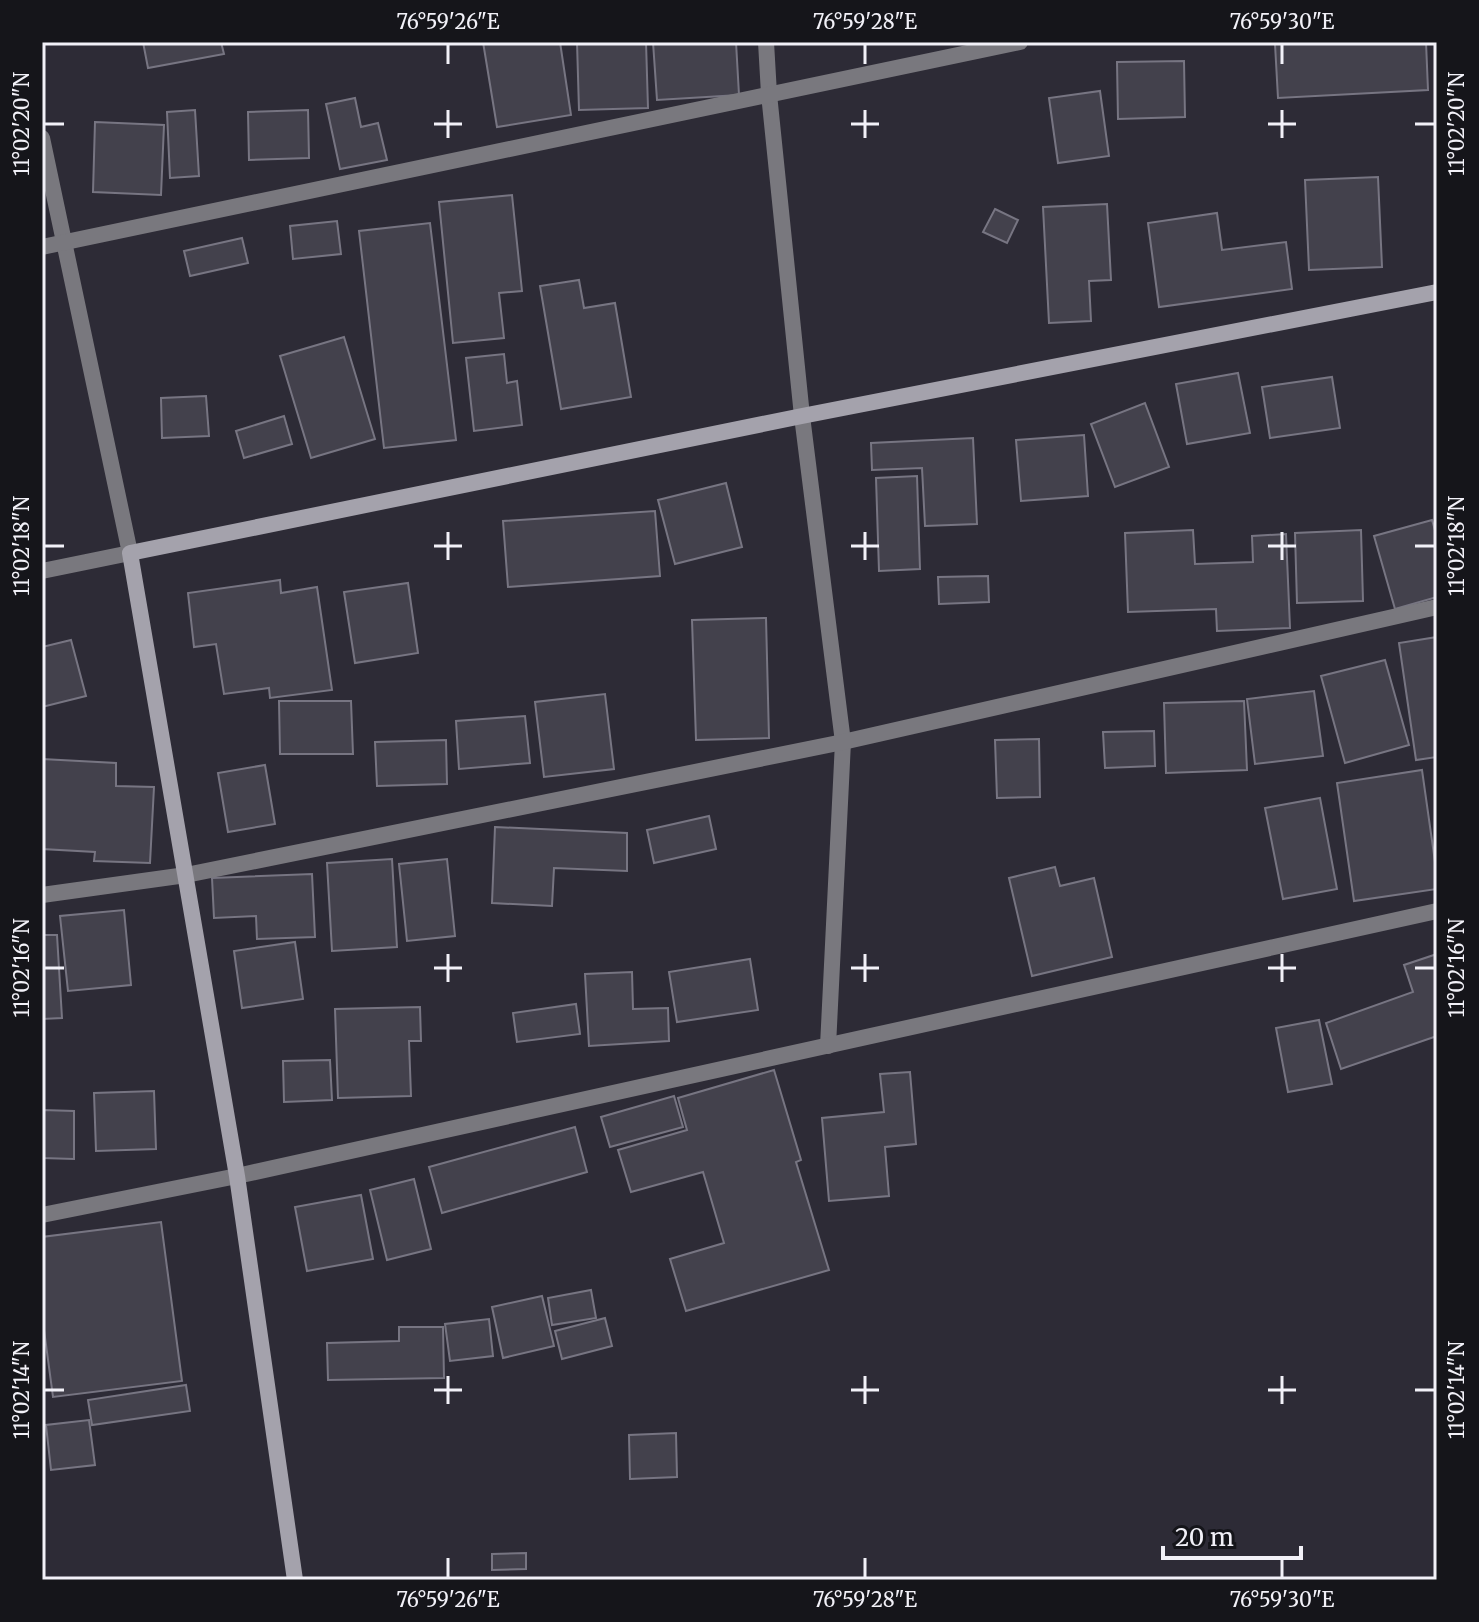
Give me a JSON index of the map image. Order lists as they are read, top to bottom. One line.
{"scale_bar":"20 m","coordinates":["76°59'26\"E","76°59'28\"E","76°59'30\"E","11°02'20\"N","11°02'18\"N","11°02'16\"N","11°02'14\"N"]}
